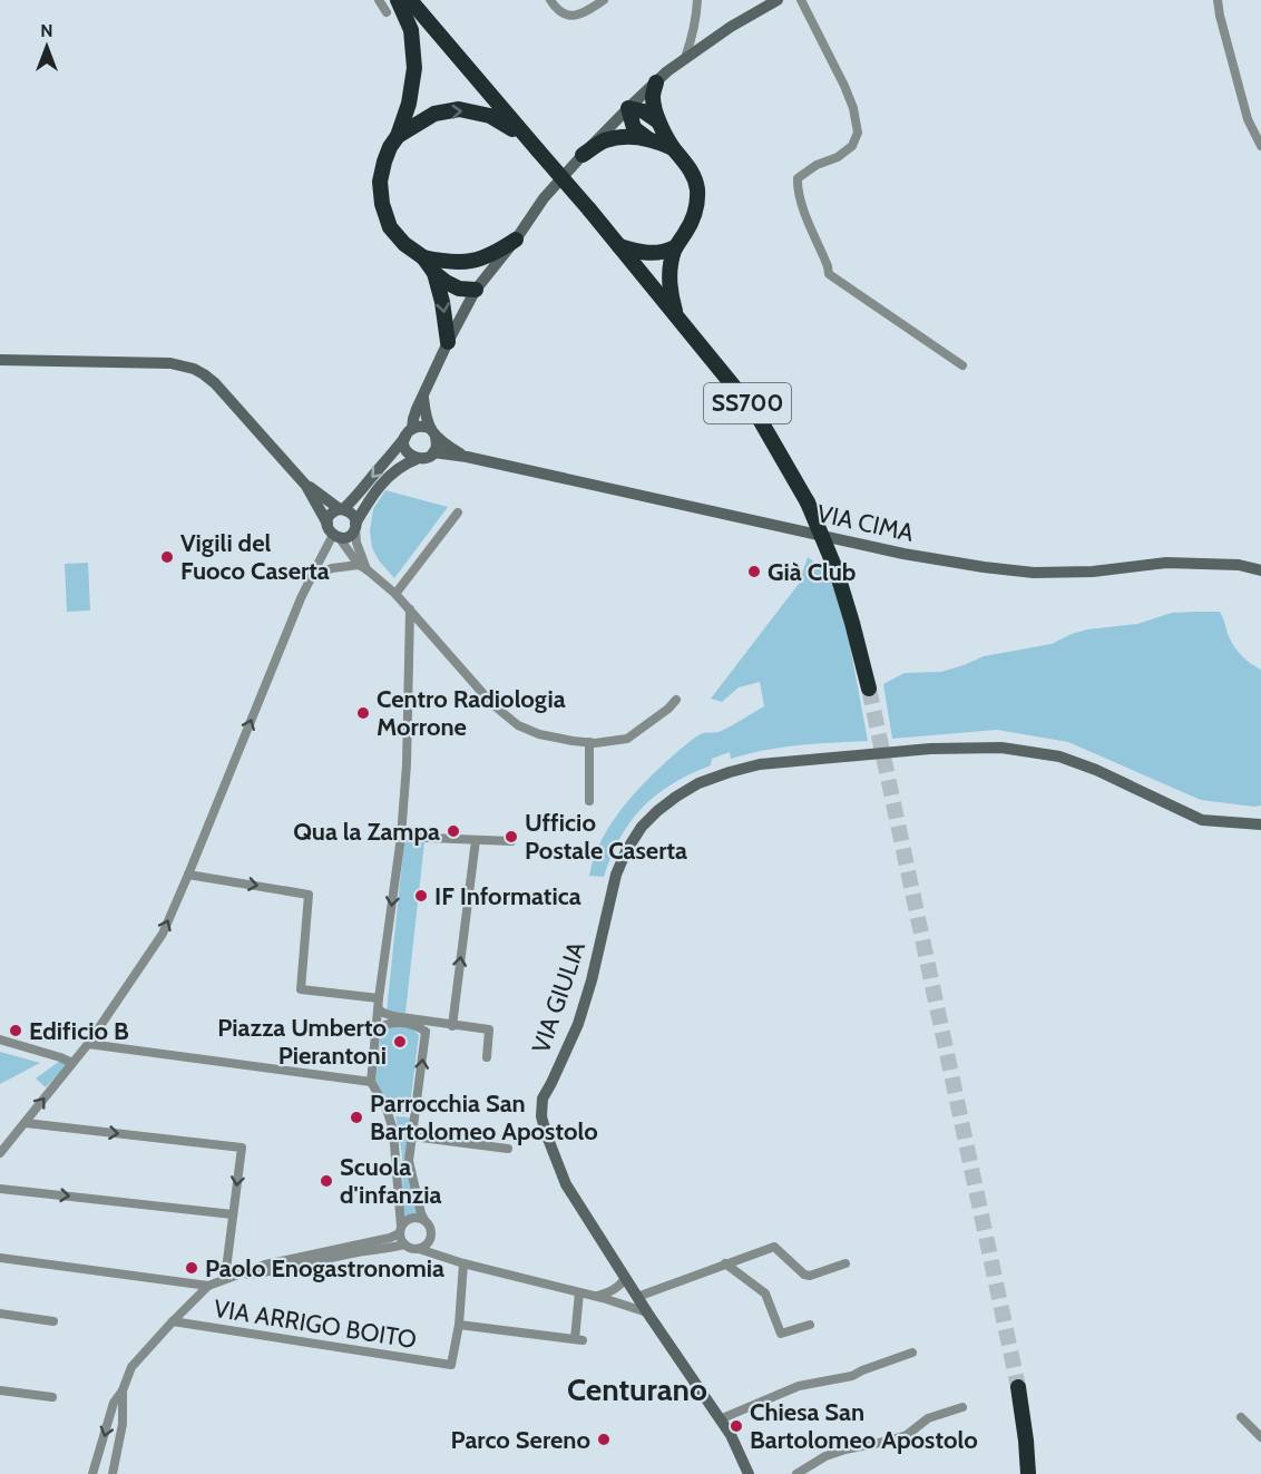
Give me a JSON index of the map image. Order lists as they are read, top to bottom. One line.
{"streets":{"highway":["SS700"],"street":["VIA CIMA","VIA GIULIA","VIA ARRIGO BOITO"]},"districts":["Centurano"],"places":["Vigili del Fuoco Caserta","Già Club","Centro Radiologia Morrone","Qua la Zampa","Ufficio Postale Caserta","IF Informatica","Edificio B","Piazza Umberto Pierantoni","Parrocchia San Bartolomeo Apostolo","Scuola d'infanzia","Paolo Enogastronomia","Chiesa San Bartolomeo Apostolo","Parco Sereno"],"north":"top"}
